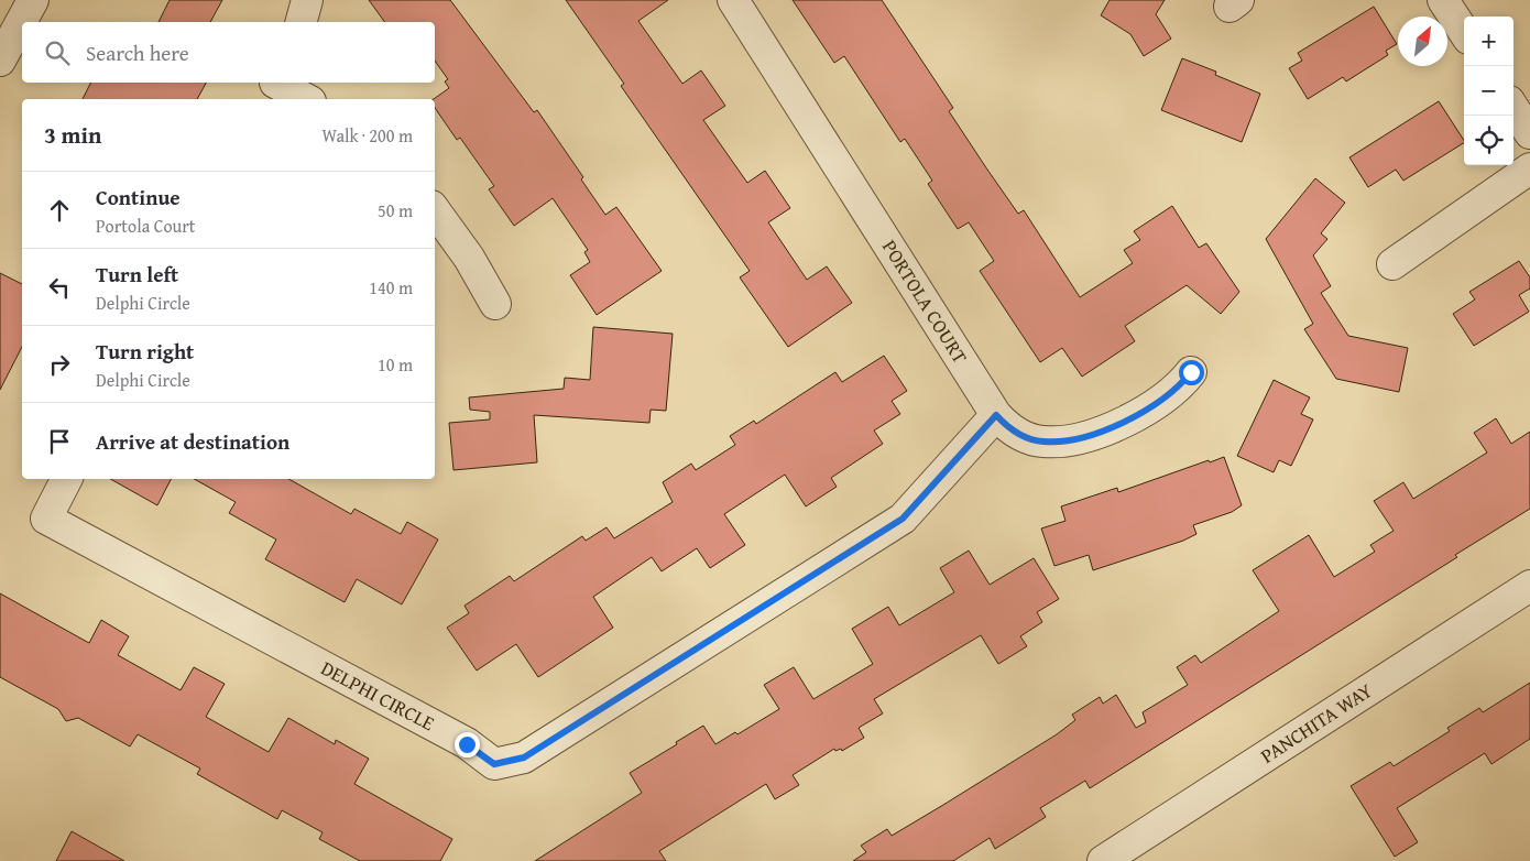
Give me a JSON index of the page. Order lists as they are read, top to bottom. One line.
{"streets":{"street":["PORTOLA COURT","DELPHI CIRCLE","PANCHITA WAY"]},"crossings":[["PORTOLA COURT","DELPHI CIRCLE"]],"north":"top right","page":{"map_buttons":["+","−"],"search":"Search here","heading":["3 min","Walk · 200 m"],"list":[["Continue","Portola Court","50 m"],["Turn left","Delphi Circle","140 m"],["Turn right","Delphi Circle","10 m"],"Arrive at destination"]}}
